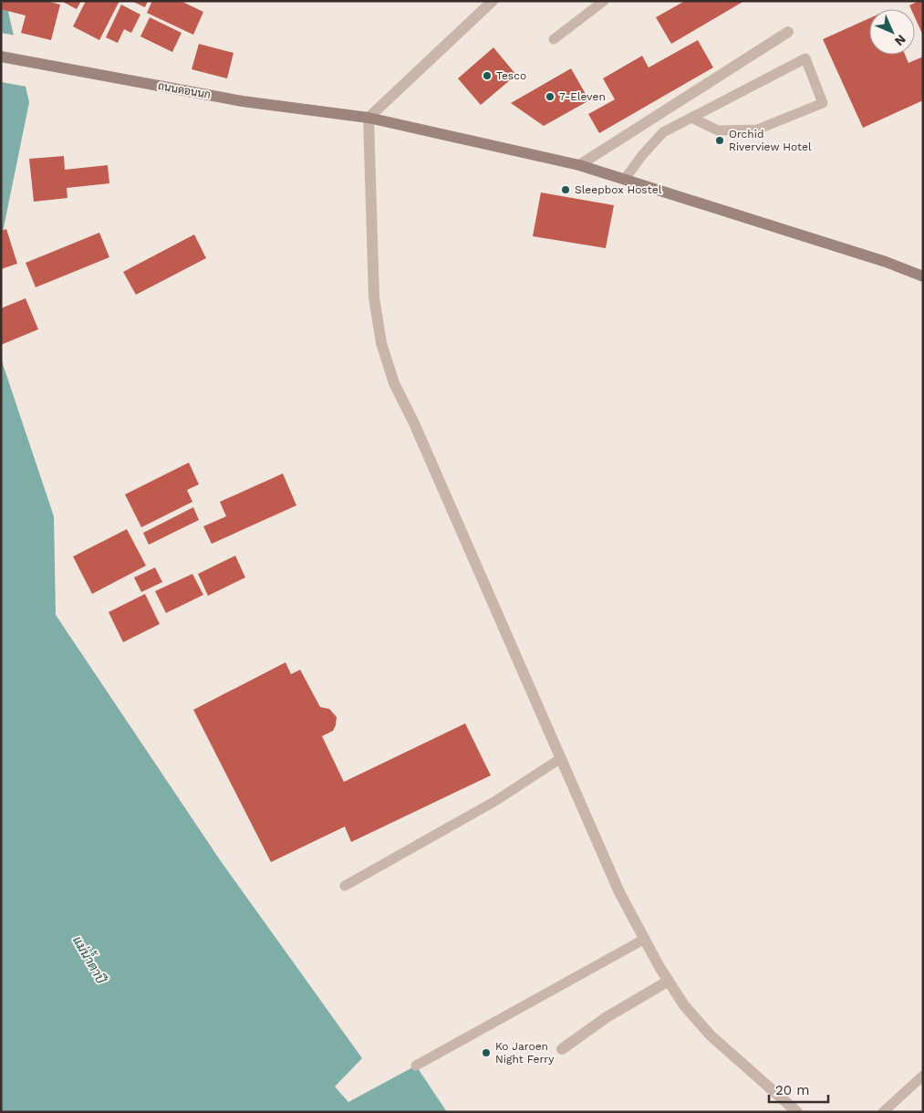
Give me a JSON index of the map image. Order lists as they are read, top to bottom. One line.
{"streets":{"main road":["ถนนดอนนก"]},"water":["แม่น้ำตาปี"],"places":["Tesco","7-Eleven","Orchid Riverview Hotel","Sleepbox Hostel","Ko Jaroen Night Ferry"],"scale_bar":"20 m","north":"bottom right"}
